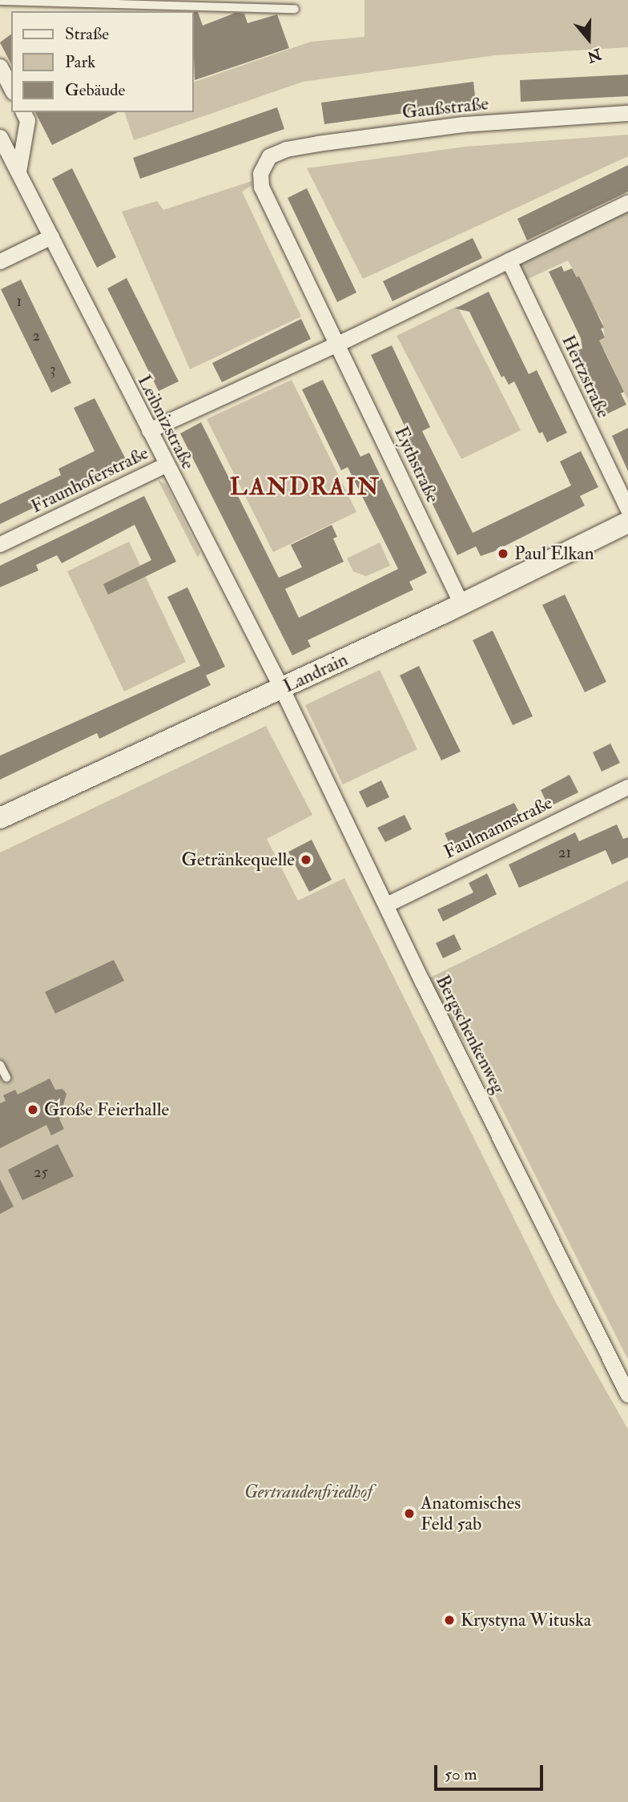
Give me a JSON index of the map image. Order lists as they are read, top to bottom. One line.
{"streets":{"street":["Gaußstraße","Hertzstraße","Leibnizstraße","Eythstraße","Fraunhoferstraße","Landrain","Faulmannstraße","Bergschenkenweg"]},"crossings":[["Gaußstraße","Eythstraße"],["Leibnizstraße","Fraunhoferstraße"],["Leibnizstraße","Landrain"],["Leibnizstraße","Bergschenkenweg"],["Eythstraße","Landrain"],["Landrain","Bergschenkenweg"],["Faulmannstraße","Bergschenkenweg"]],"districts":["LANDRAIN"],"parks":["Gertraudenfriedhof"],"places":["Paul Elkan","Getränkequelle","Große Feierhalle","Anatomisches Feld 5ab","Krystyna Wituska"],"house_numbers":["1","2","3","21","25"],"legend":["Straße","Park","Gebäude"],"scale_bar":"50 m","north":"bottom"}
